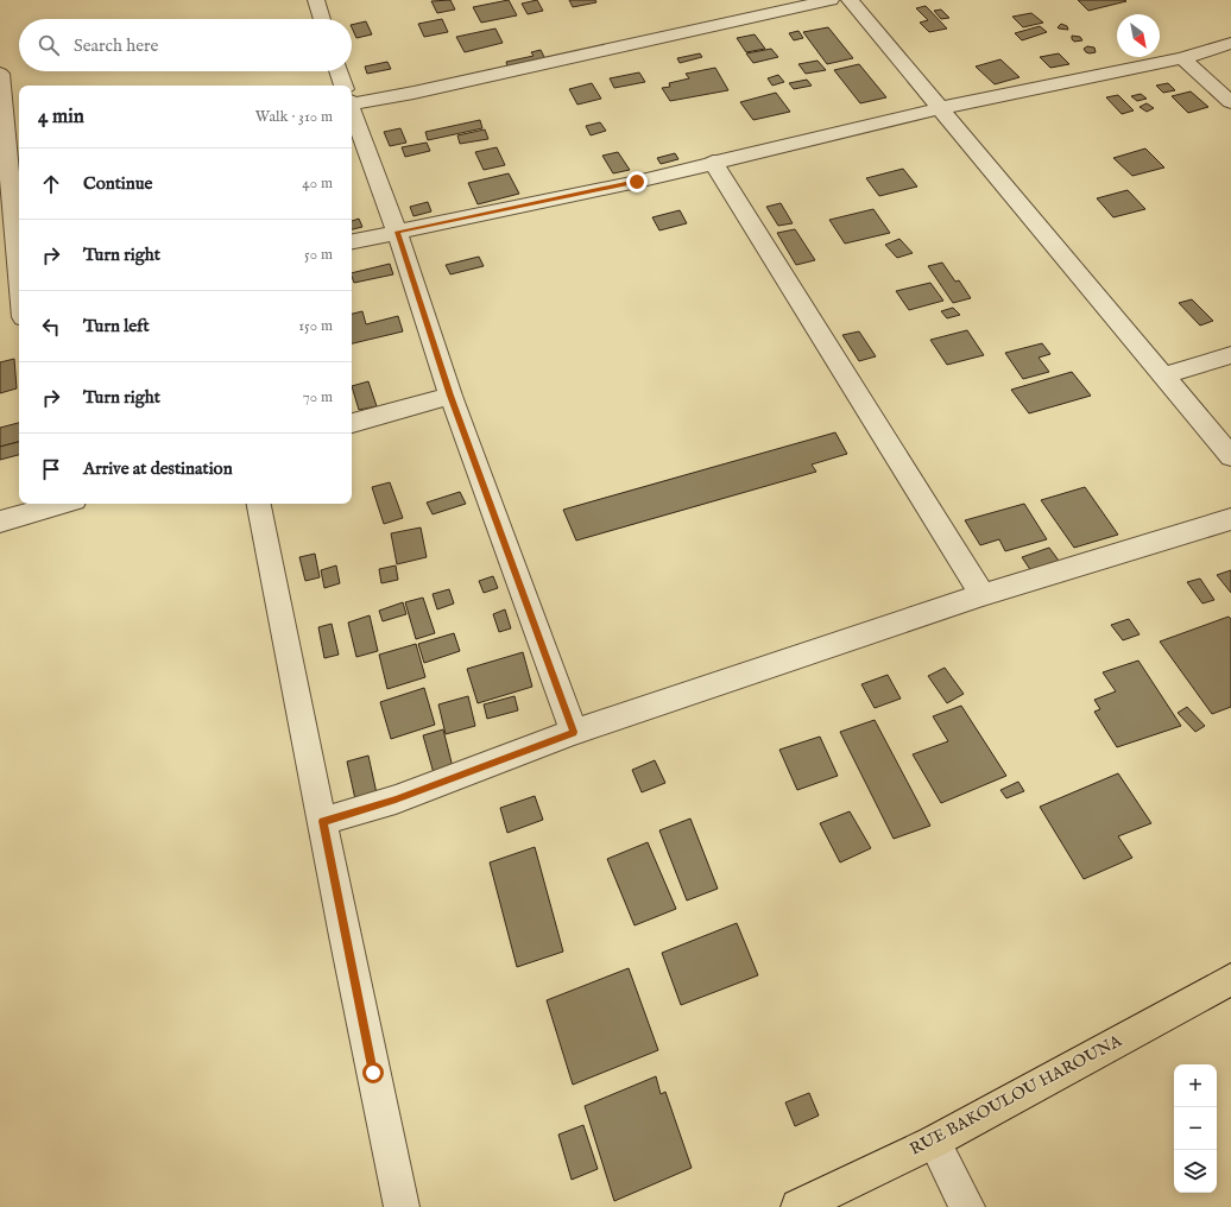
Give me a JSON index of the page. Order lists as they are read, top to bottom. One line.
{"streets":{"highway":["RUE BAKOULOU HAROUNA"]},"north":"bottom right","page":{"search":"Search here","heading":["4 min","Walk · 310 m"],"list":[["Continue","40 m"],["Turn right","50 m"],["Turn left","150 m"],["Turn right","70 m"],"Arrive at destination"],"map_buttons":["+","−"]}}
